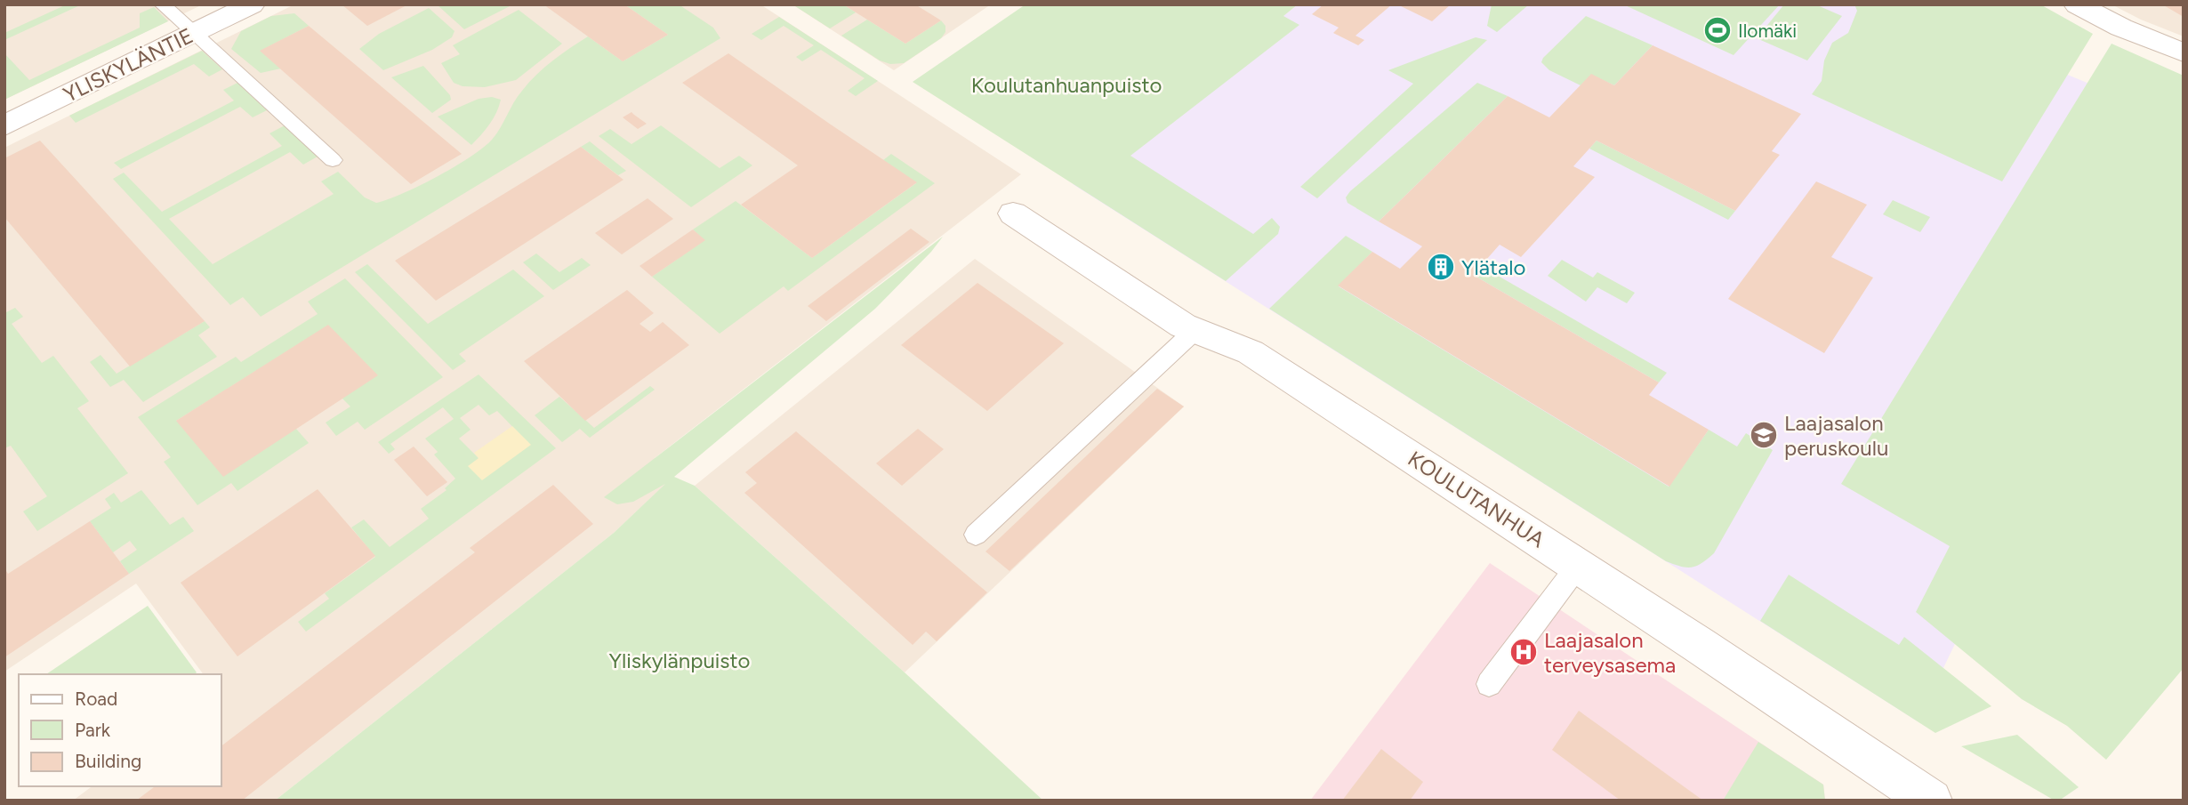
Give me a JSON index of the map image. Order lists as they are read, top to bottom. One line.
{"streets":{"street":["YLISKYLÄNTIE","KOULUTANHUA"]},"parks":["Koulutanhuanpuisto","Yliskylänpuisto"],"places":{"sports":["Ilomäki"],"building":["Ylätalo"],"school or university":["Laajasalon peruskoulu"],"hospital":["Laajasalon terveysasema"]},"legend":["Road","Park","Building"]}
